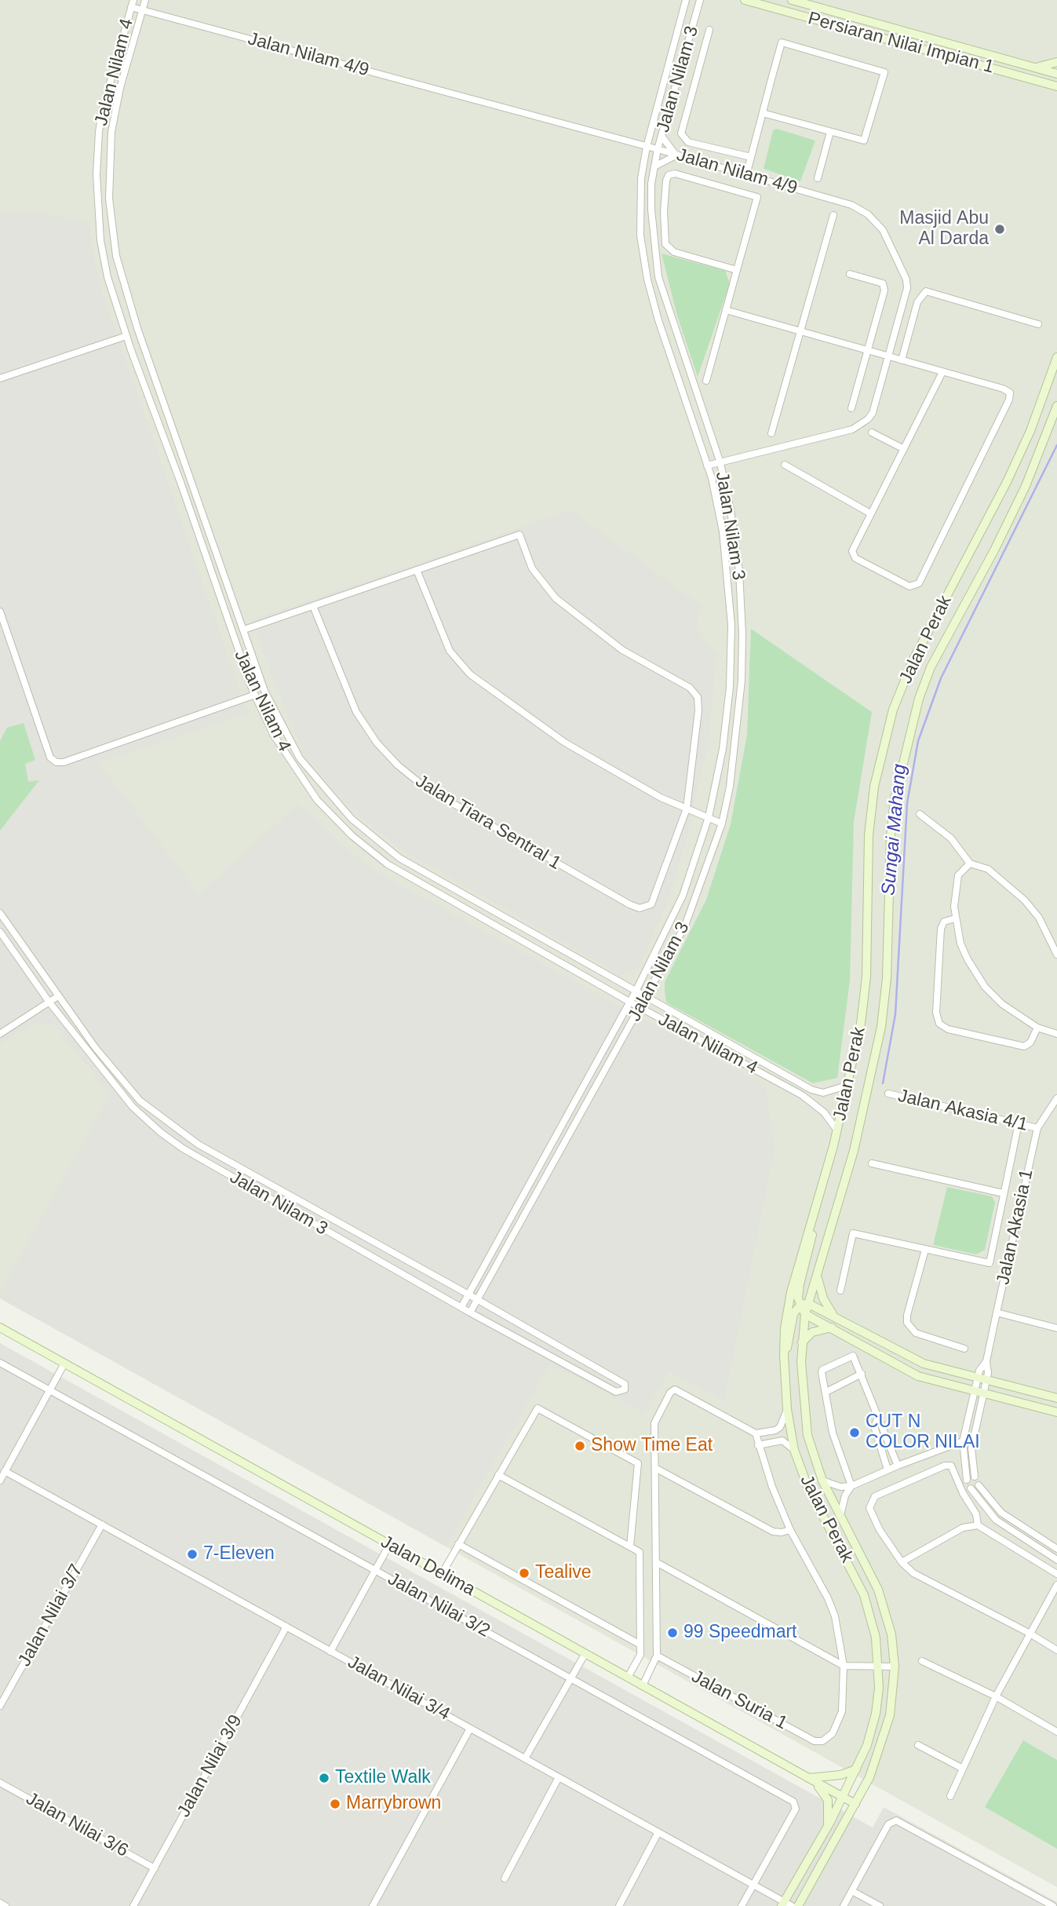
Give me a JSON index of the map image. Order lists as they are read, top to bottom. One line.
{"streets":{"main road":["Persiaran Nilai Impian 1","Jalan Perak","Jalan Delima"],"street":["Jalan Nilam 4/9","Jalan Nilam 4","Jalan Nilam 3","Jalan Tiara Sentral 1","Jalan Akasia 4/1","Jalan Akasia 1","Jalan Nilai 3/2","Jalan Nilai 3/7","Jalan Nilai 3/4","Jalan Suria 1","Jalan Nilai 3/9","Jalan Nilai 3/6"]},"crossings":[["Jalan Nilam 4/9","Jalan Nilam 4"],["Jalan Nilam 4/9","Jalan Nilam 3"],["Jalan Nilam 4","Jalan Nilam 3"],["Jalan Nilam 4","Jalan Perak"],["Jalan Perak","Jalan Delima"],["Jalan Perak","Jalan Nilai 3/4"],["Jalan Akasia 4/1","Jalan Akasia 1"],["Jalan Nilai 3/2","Jalan Nilai 3/4"],["Jalan Nilai 3/7","Jalan Nilai 3/4"],["Jalan Nilai 3/4","Jalan Nilai 3/9"],["Jalan Nilai 3/9","Jalan Nilai 3/6"]],"water":["Sungai Mahang"],"places":["Masjid Abu Al Darda","CUT N COLOR NILAI","Show Time Eat","7-Eleven","Tealive","99 Speedmart","Textile Walk","Marrybrown"]}
